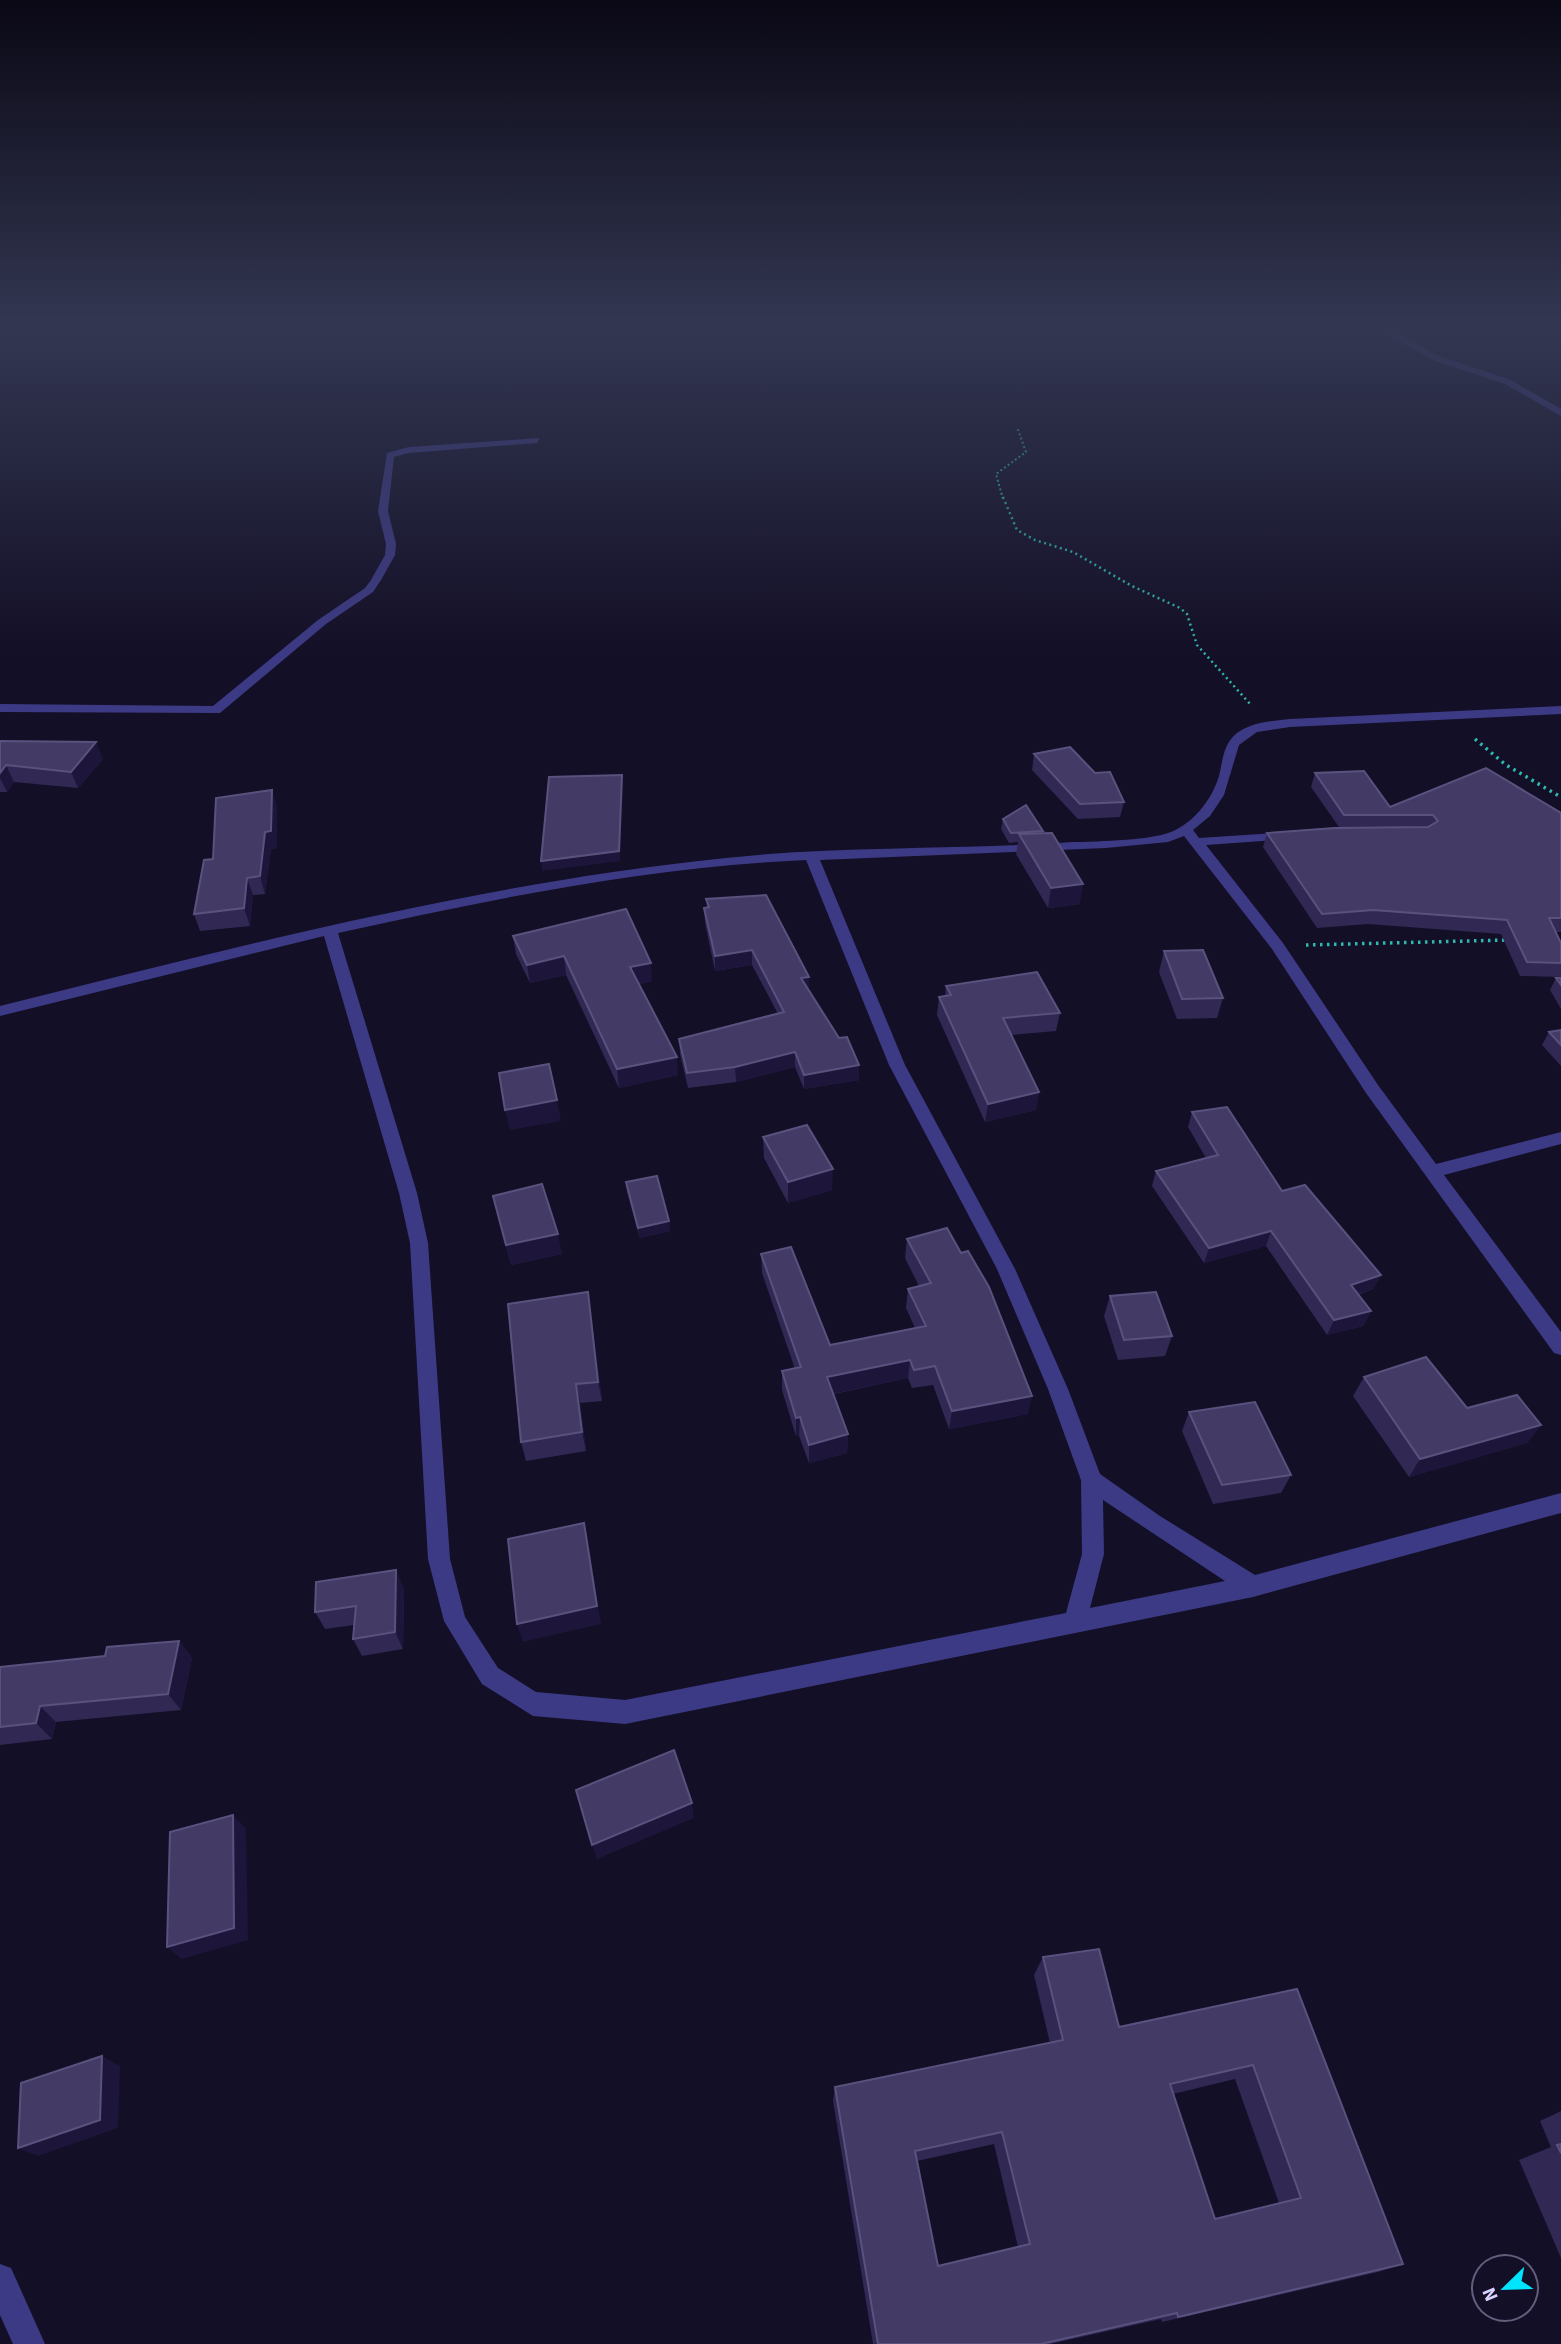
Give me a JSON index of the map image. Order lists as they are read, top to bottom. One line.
{"north":"bottom left"}
